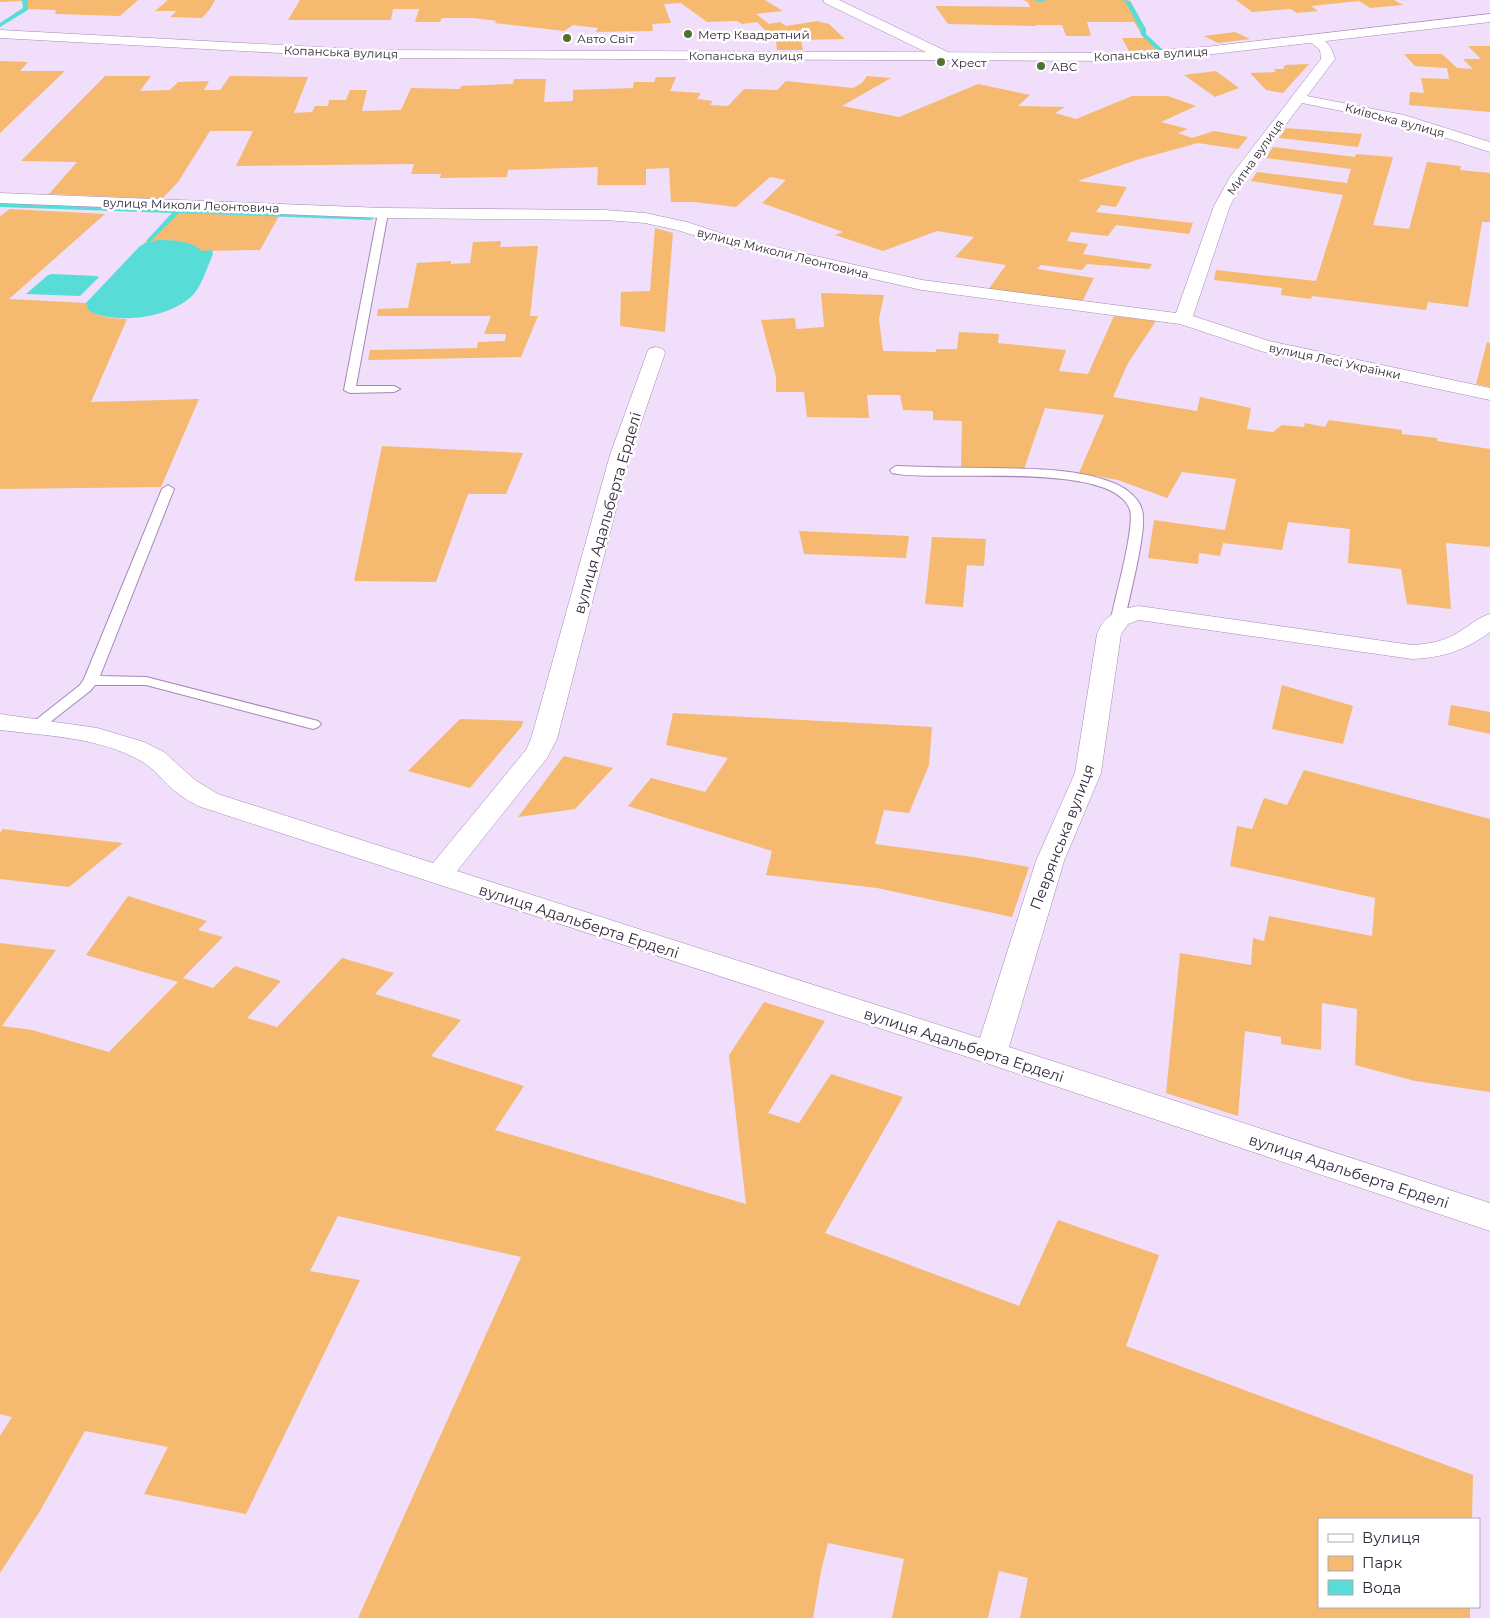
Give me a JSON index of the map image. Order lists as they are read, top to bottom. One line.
{"streets":{"main road":["Копанська вулиця","Київська вулиця","Митна вулиця","вулиця Миколи Леонтовича","вулиця Лесі Українки","вулиця Адальберта Ерделі","Певрянська вулиця"]},"crossings":[["Копанська вулиця","Митна вулиця"],["Київська вулиця","Митна вулиця"],["Митна вулиця","вулиця Миколи Леонтовича"],["Митна вулиця","вулиця Лесі Українки"],["вулиця Миколи Леонтовича","вулиця Лесі Українки"],["вулиця Адальберта Ерделі","Певрянська вулиця"]],"places":["Метр Квадратний","Авто Світ","Хрест","ABC"],"legend":["Вулиця","Парк","Вода"]}
